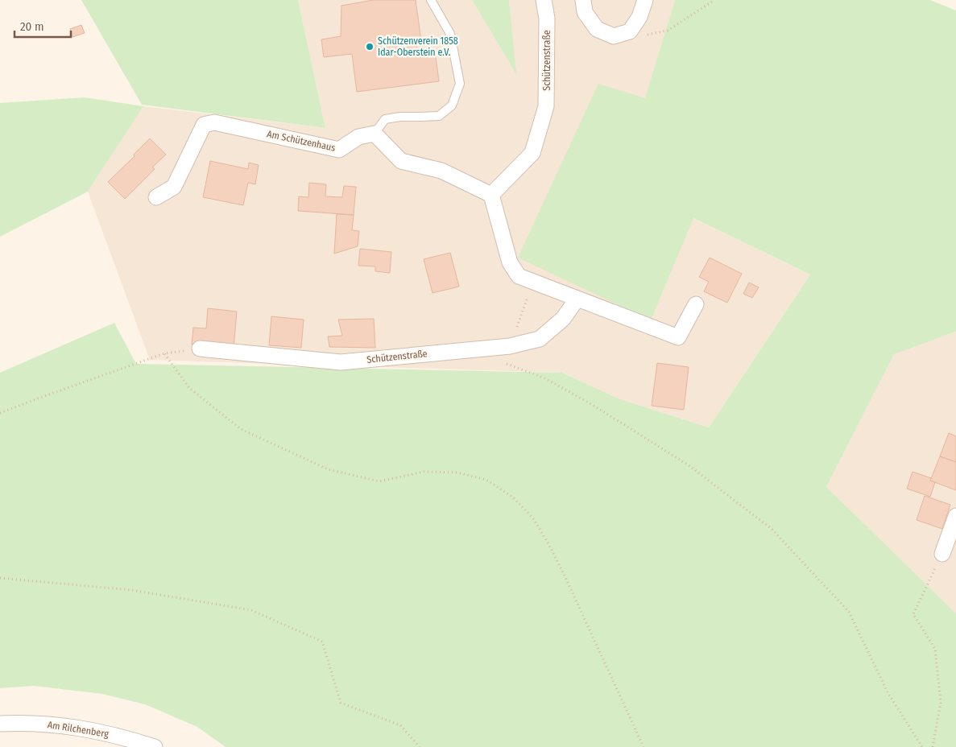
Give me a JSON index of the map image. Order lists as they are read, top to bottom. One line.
{"streets":{"street":["Schützenstraße","Am Schützenhaus","Am Rilchenberg"]},"places":["Schützenverein 1858 Idar-Oberstein e.V."],"scale_bar":"20 m"}
